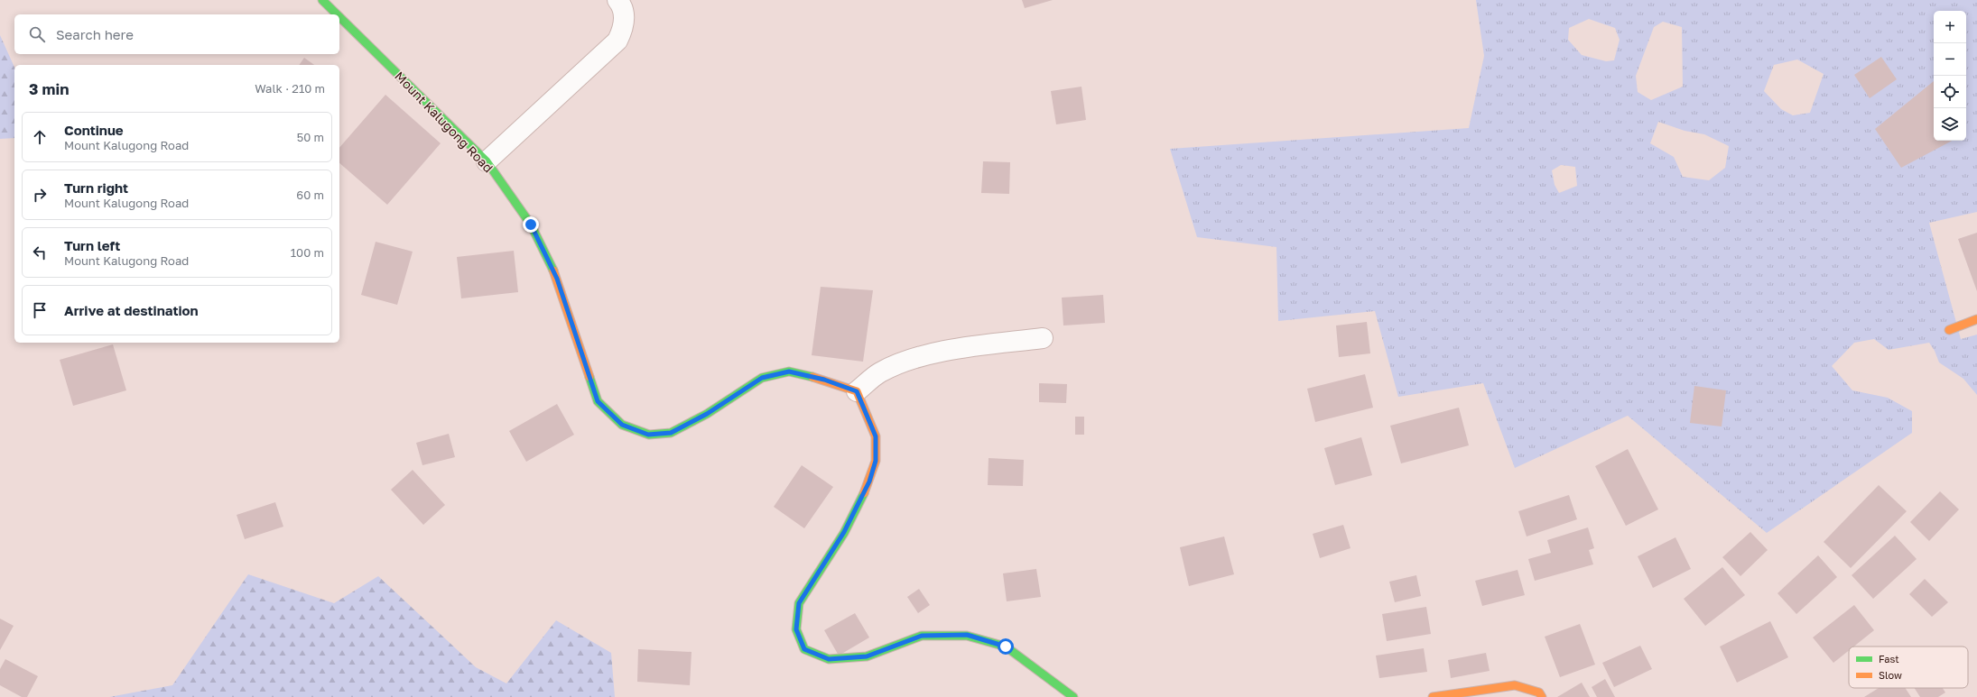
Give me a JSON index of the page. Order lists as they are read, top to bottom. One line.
{"streets":{"street":["Mount Kalugong Road"]},"legend":["Fast","Slow"],"page":{"map_buttons":["+","−"],"search":"Search here","heading":["3 min","Walk · 210 m"],"list":[["Continue","Mount Kalugong Road","50 m"],["Turn right","Mount Kalugong Road","60 m"],["Turn left","Mount Kalugong Road","100 m"],"Arrive at destination"]}}
